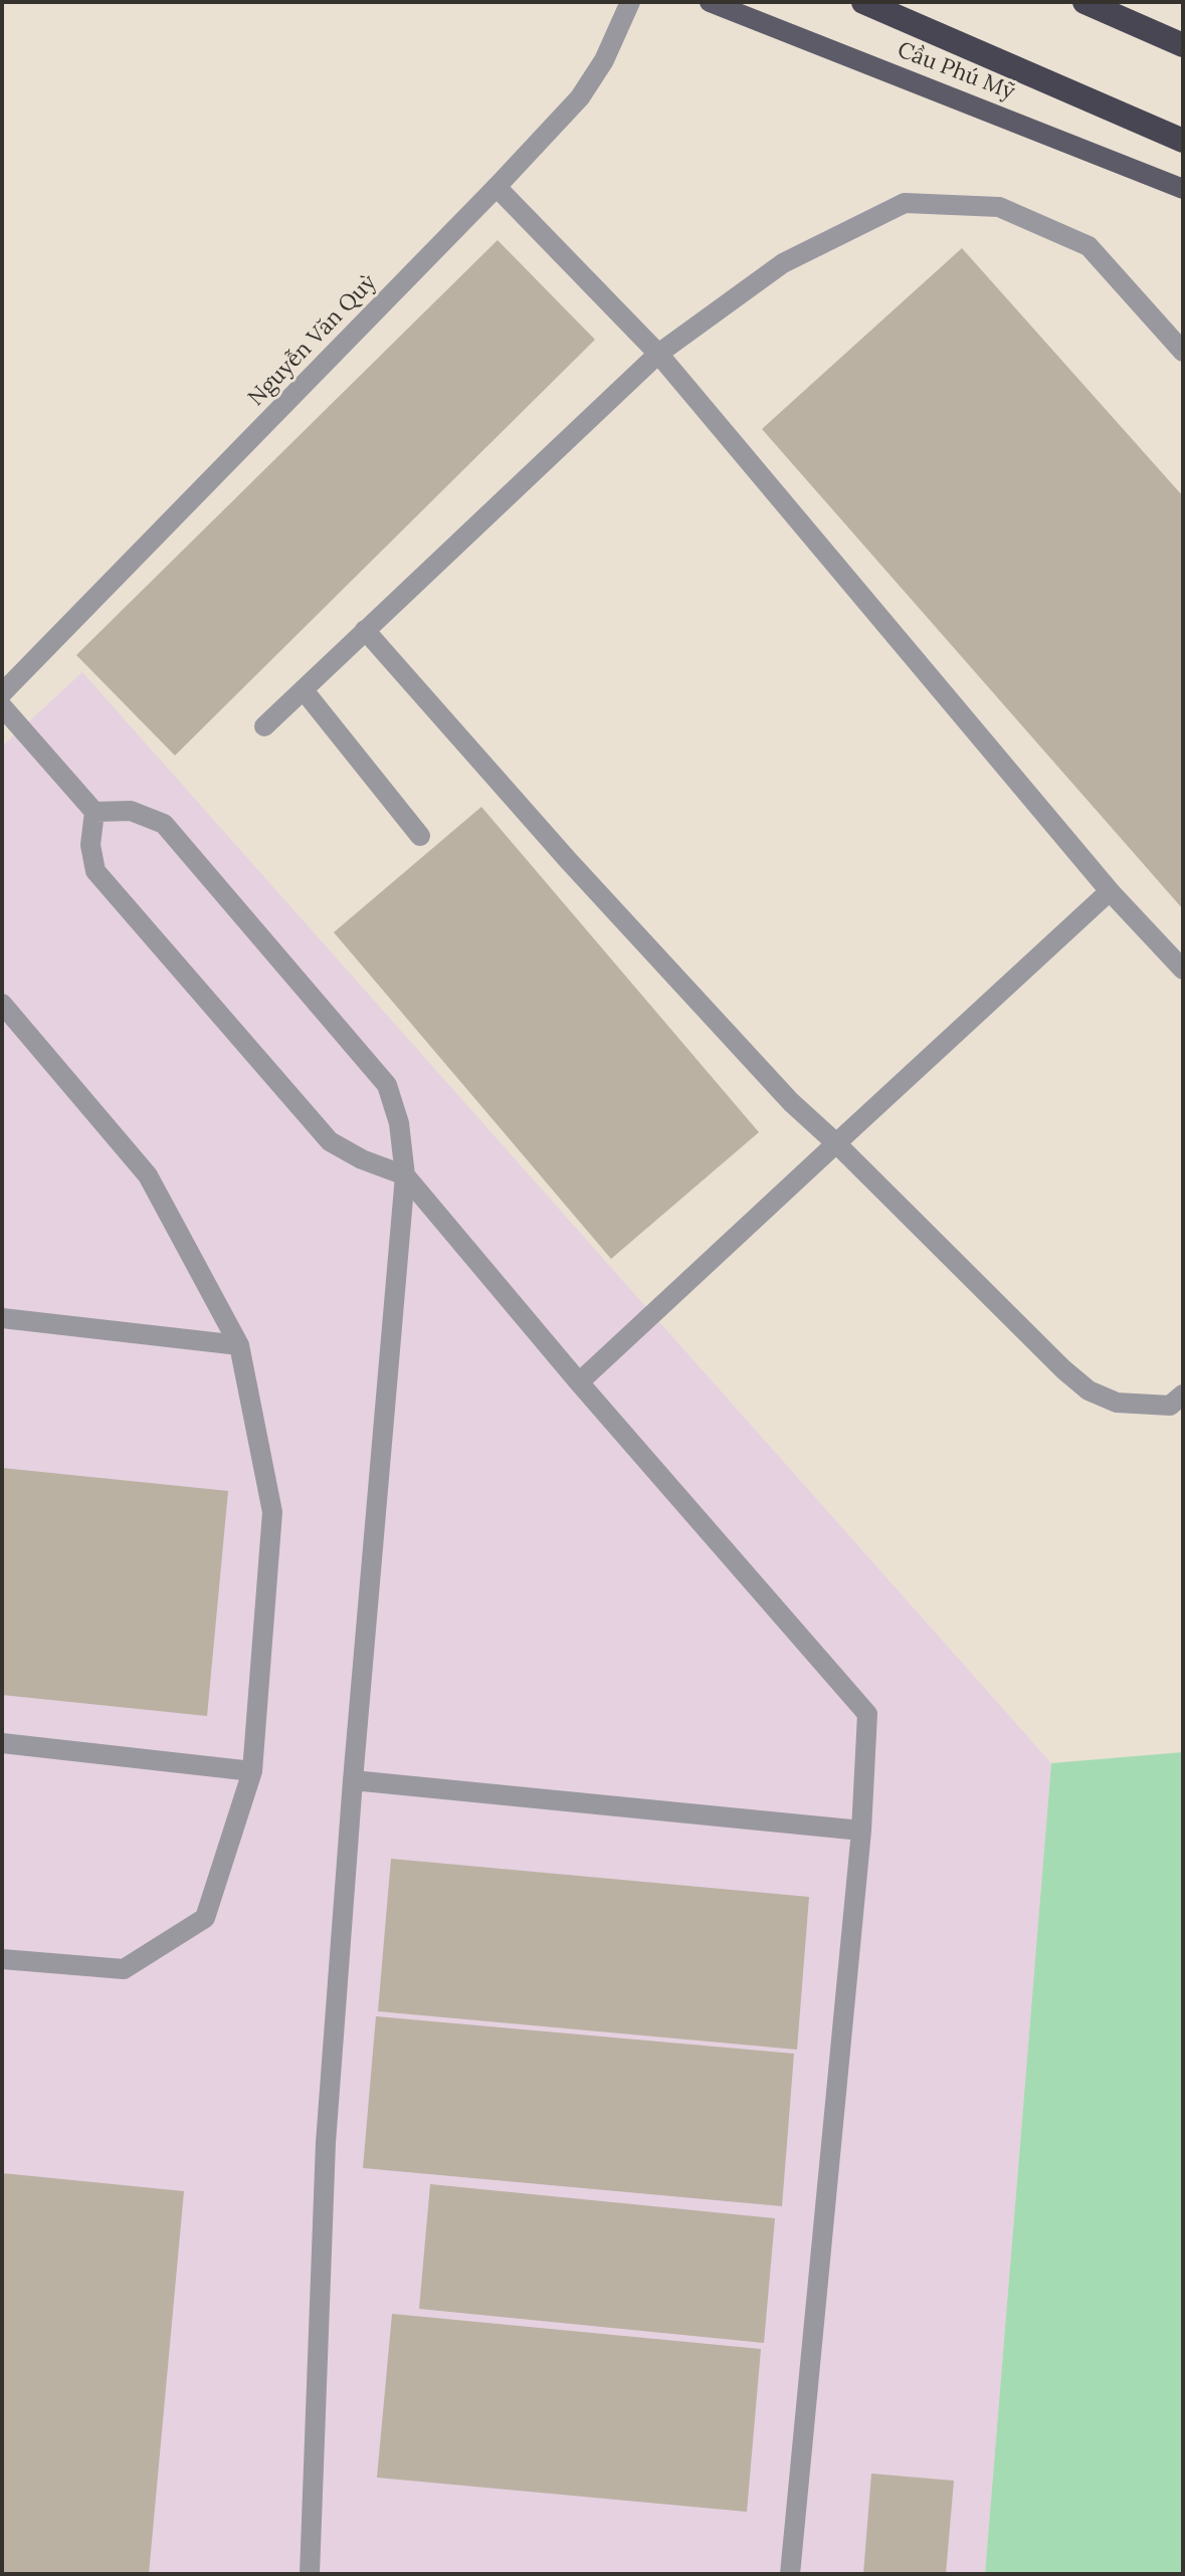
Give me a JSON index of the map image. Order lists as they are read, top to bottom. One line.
{"streets":{"highway":["Cầu Phú Mỹ"],"street":["Nguyễn Văn Quỳ"]}}
